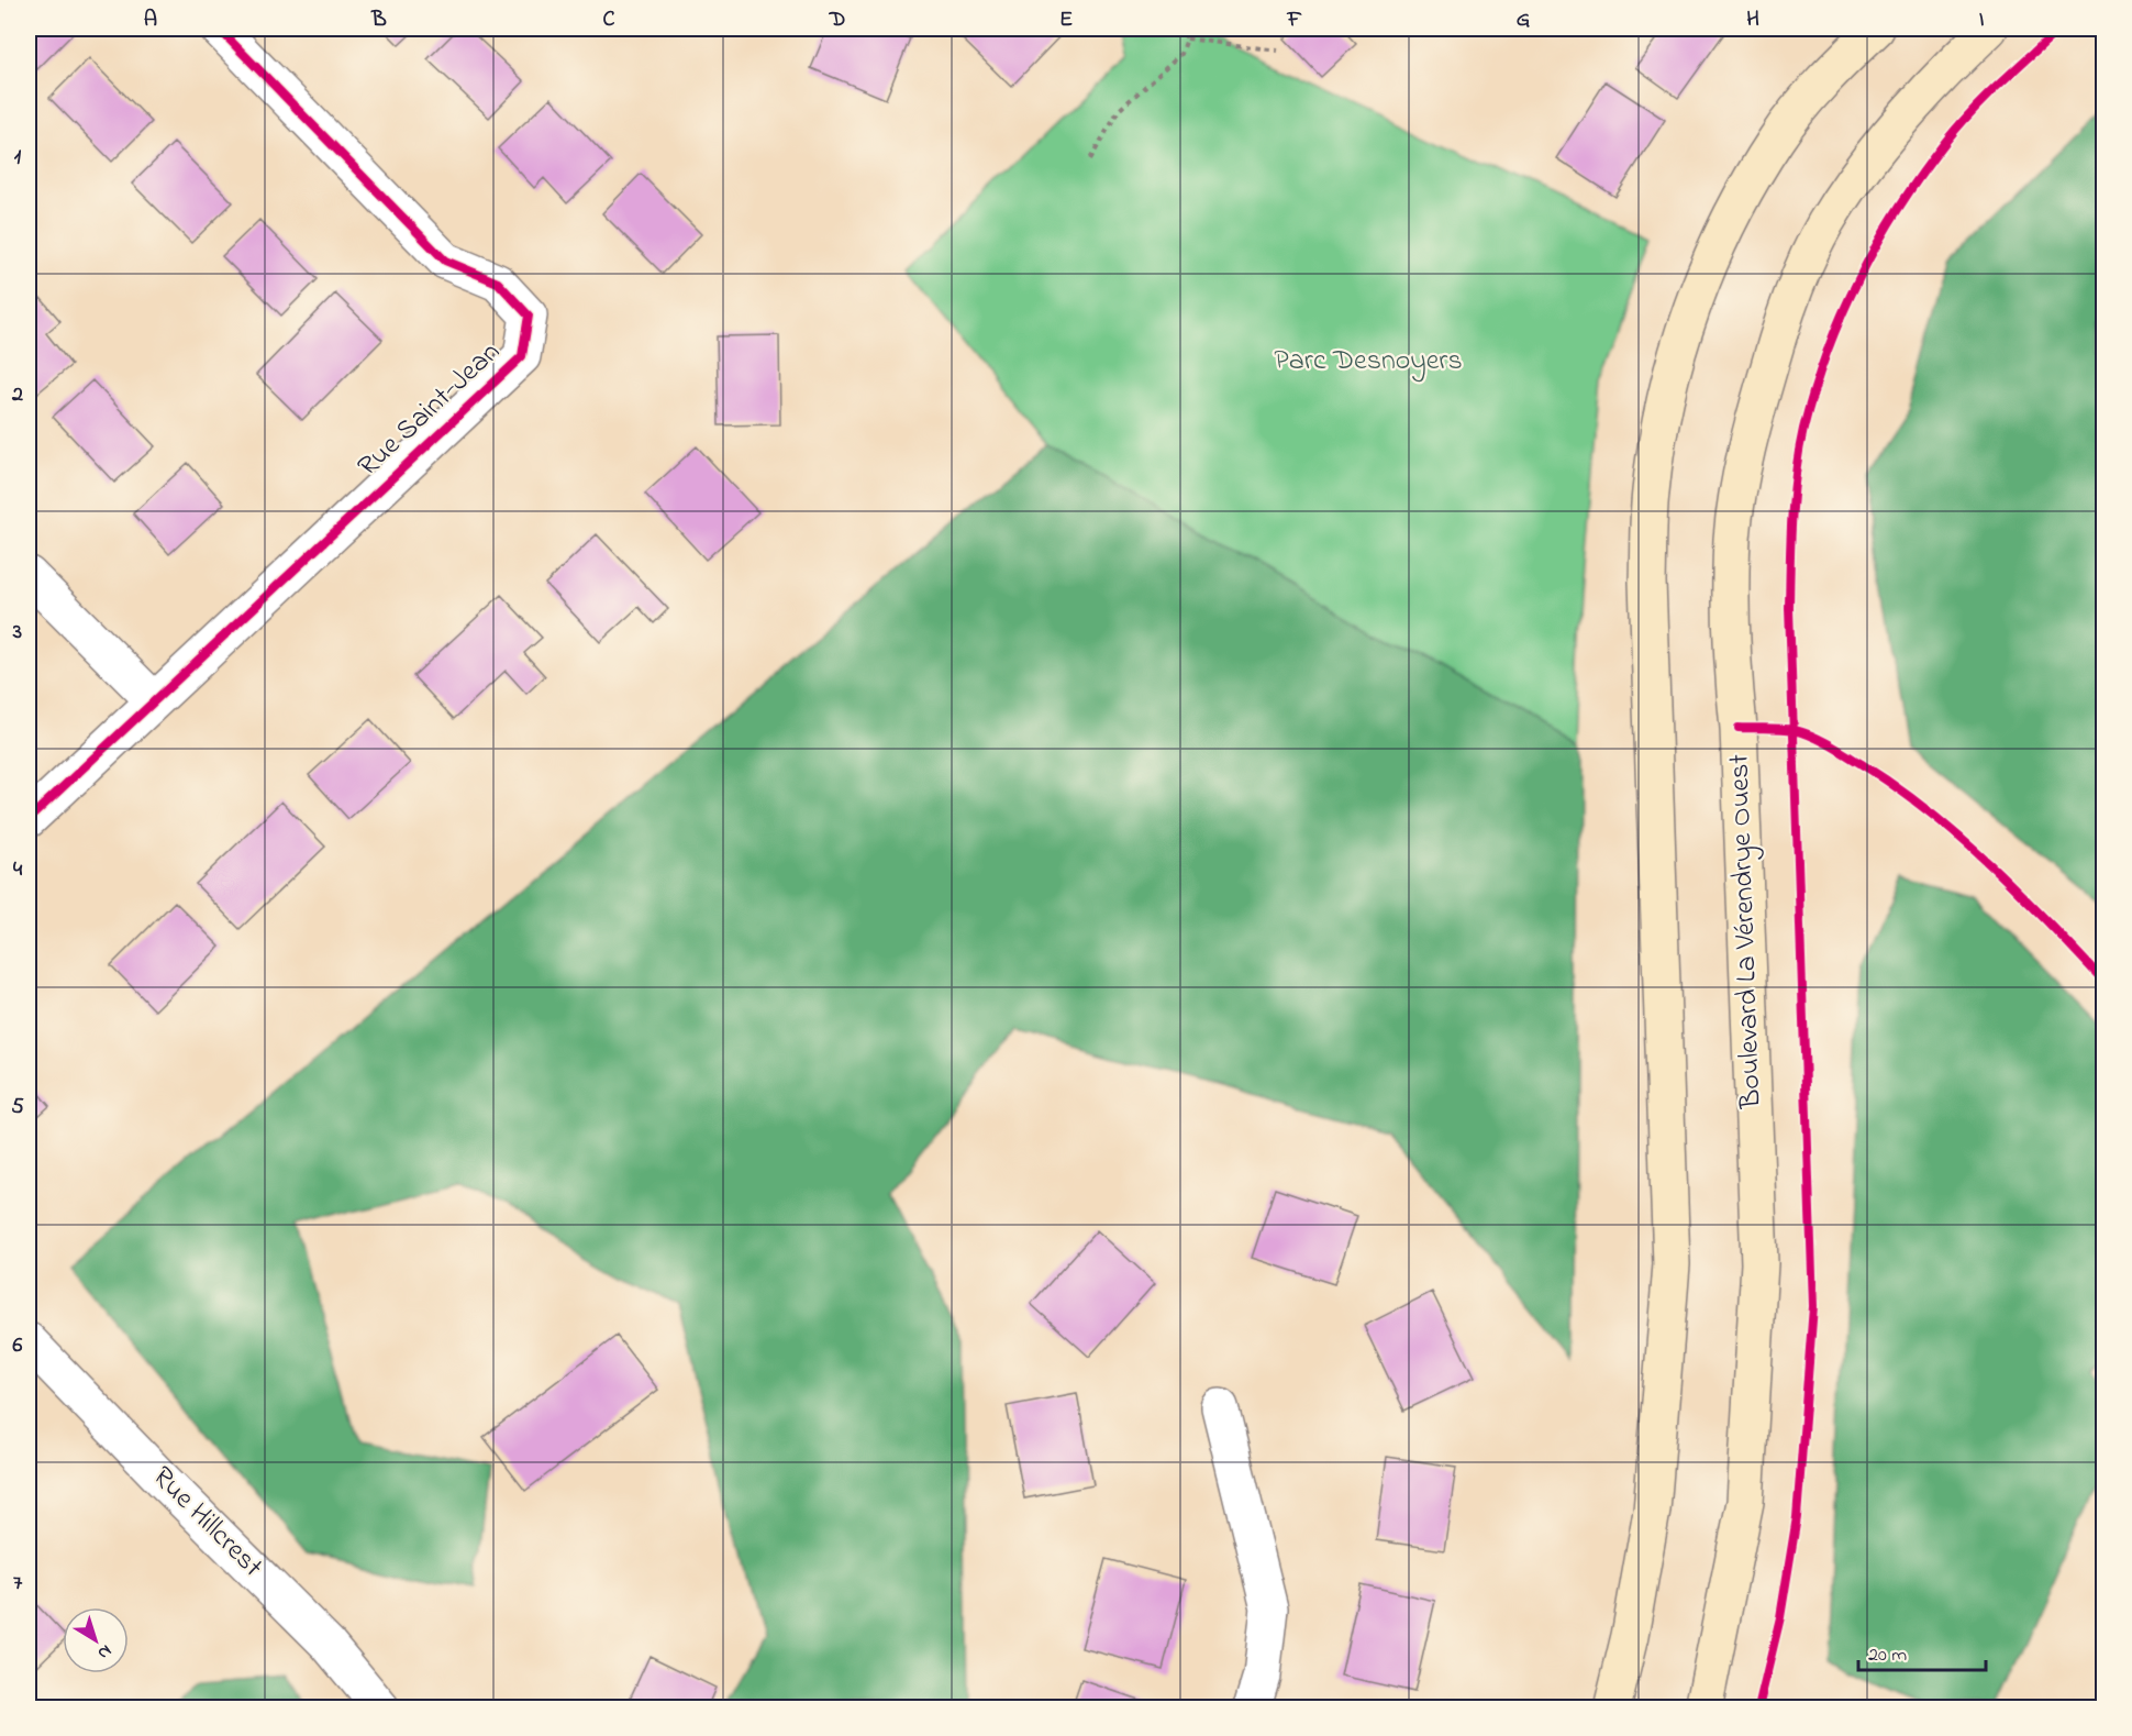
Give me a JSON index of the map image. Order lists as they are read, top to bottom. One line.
{"streets":{"main road":["Boulevard La Vérendrye Ouest"],"street":["Rue Saint-Jean","Rue Hillcrest"]},"parks":["Parc Desnoyers"],"scale_bar":"20 m","north":"bottom right","grid":{"columns":["A","B","C","D","E","F","G","H","I"],"rows":["1","2","3","4","5","6","7"]}}
